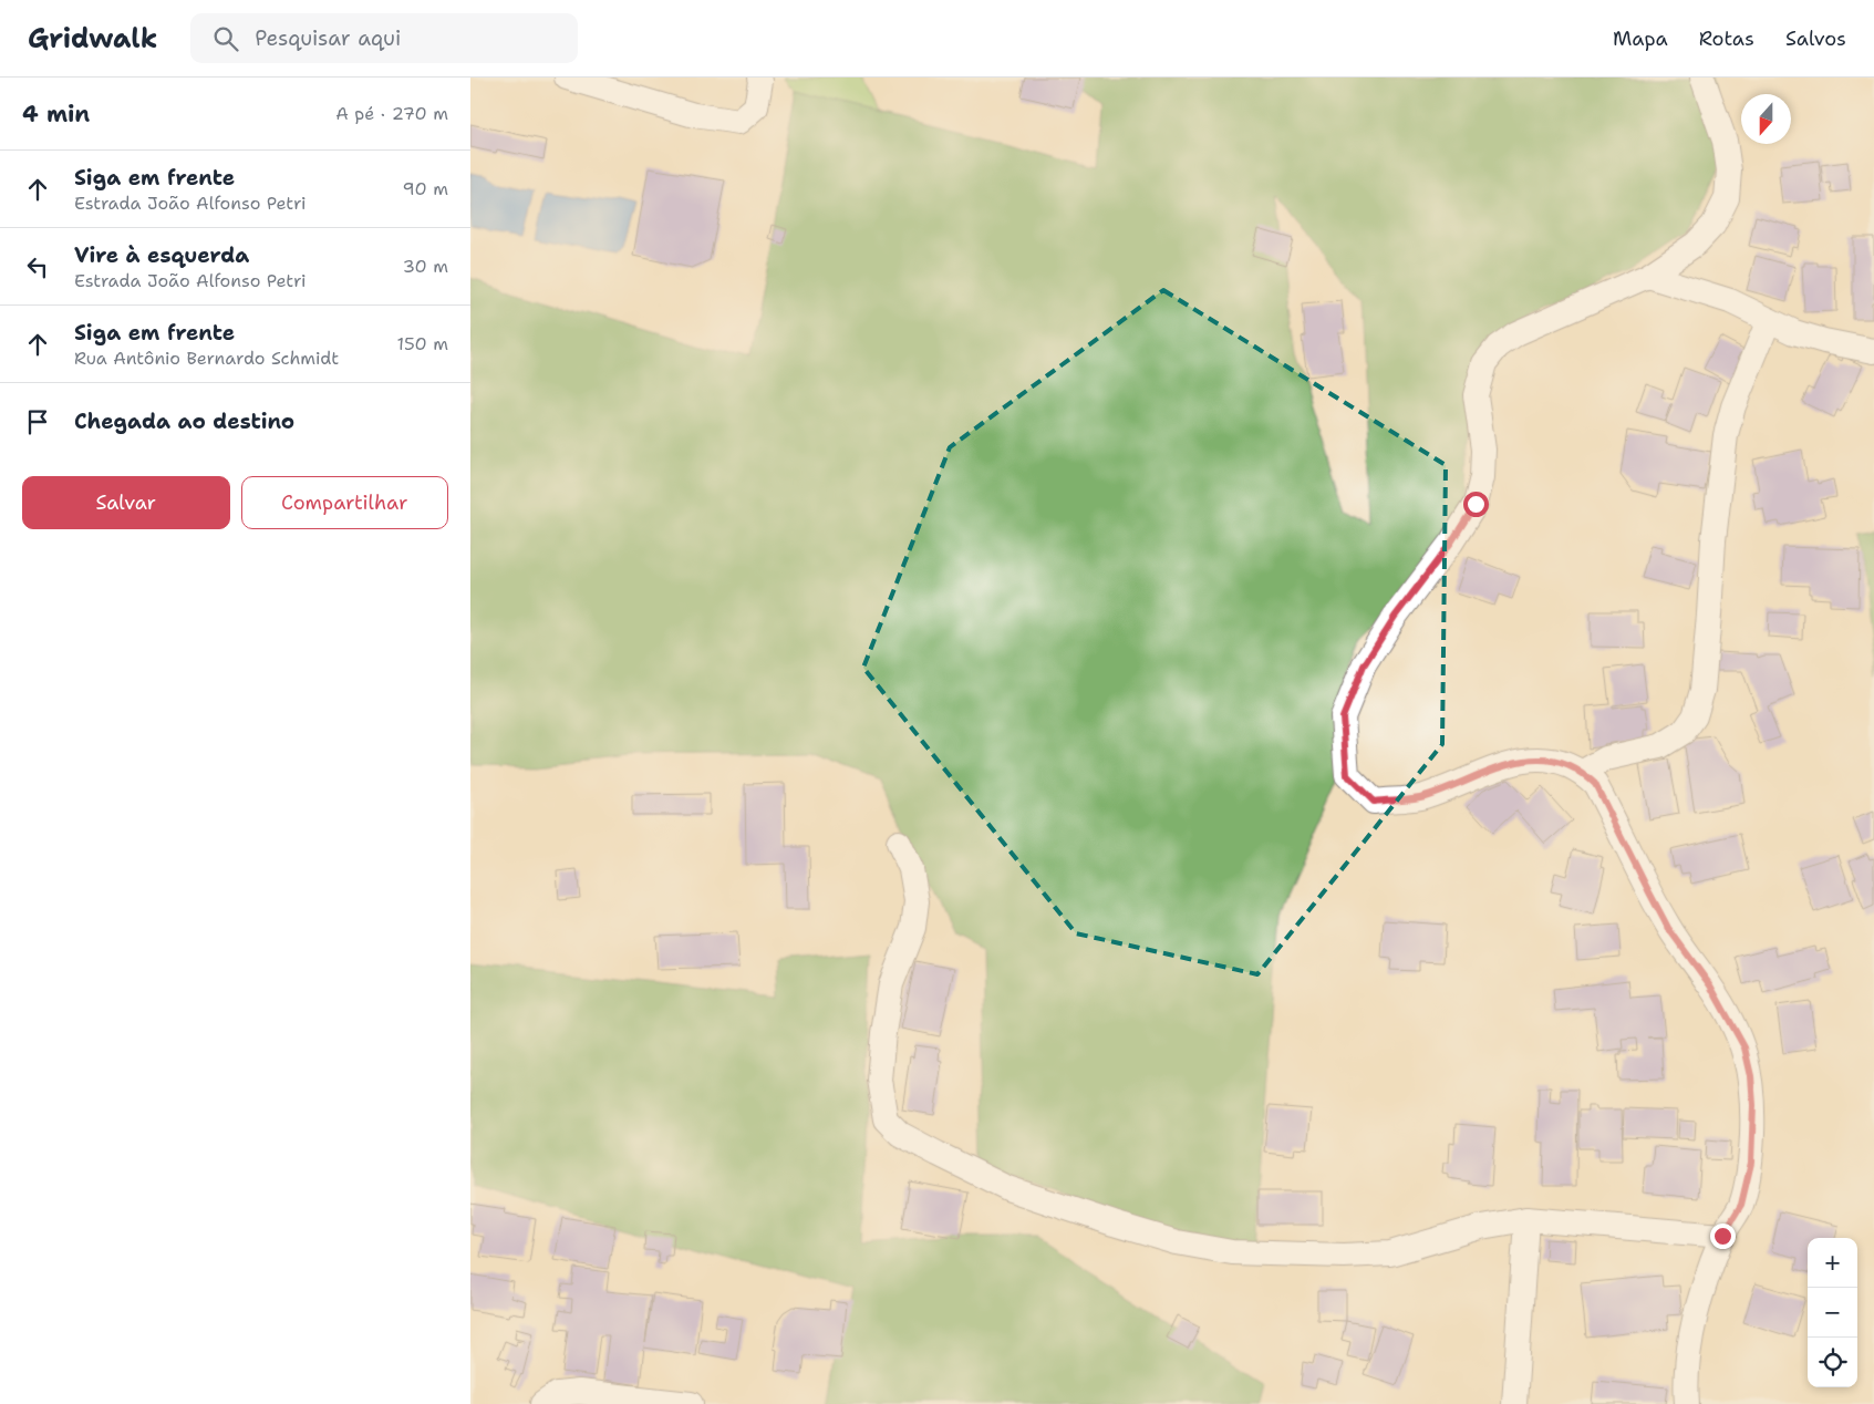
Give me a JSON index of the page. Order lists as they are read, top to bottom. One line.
{"north":"bottom","page":{"header":"Gridwalk","search":"Pesquisar aqui","nav":["Mapa","Rotas","Salvos"],"heading":["4 min","A pé · 270 m"],"list":[["Siga em frente","Estrada João Alfonso Petri","90 m"],["Vire à esquerda","Estrada João Alfonso Petri","30 m"],["Siga em frente","Rua Antônio Bernardo Schmidt","150 m"],"Chegada ao destino"],"buttons":["Salvar","Compartilhar"],"map_buttons":["+","−"]}}
